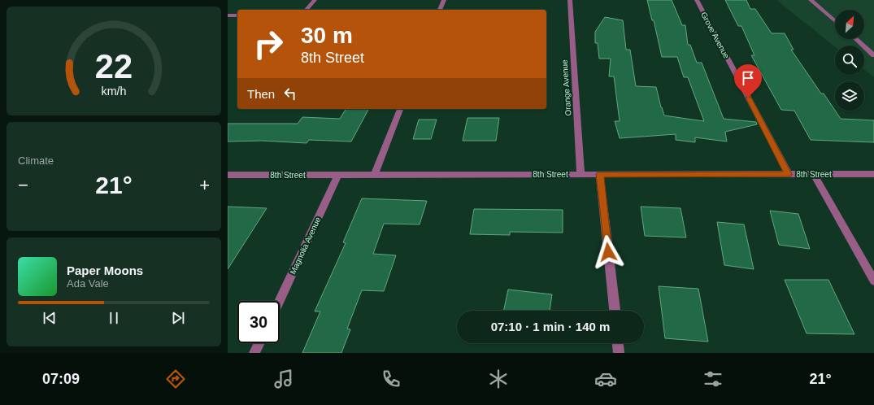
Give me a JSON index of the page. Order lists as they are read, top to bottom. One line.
{"streets":{"street":["Grove Avenue","Orange Avenue","8th Street","Magnolia Avenue"]},"crossings":[["Grove Avenue","8th Street"],["Orange Avenue","8th Street"],["8th Street","Magnolia Avenue"]],"north":"top right","page":{"turn":["30 m","8th Street"],"then":"Then","tile":"Climate","heat":["−","21°","+"],"song":["Paper Moons","Ada Vale"],"limit":"30","trip":"07:10 · 1 min · 140 m","tabs":["07:09","21°"],"gauge":["22","km/h"]}}
